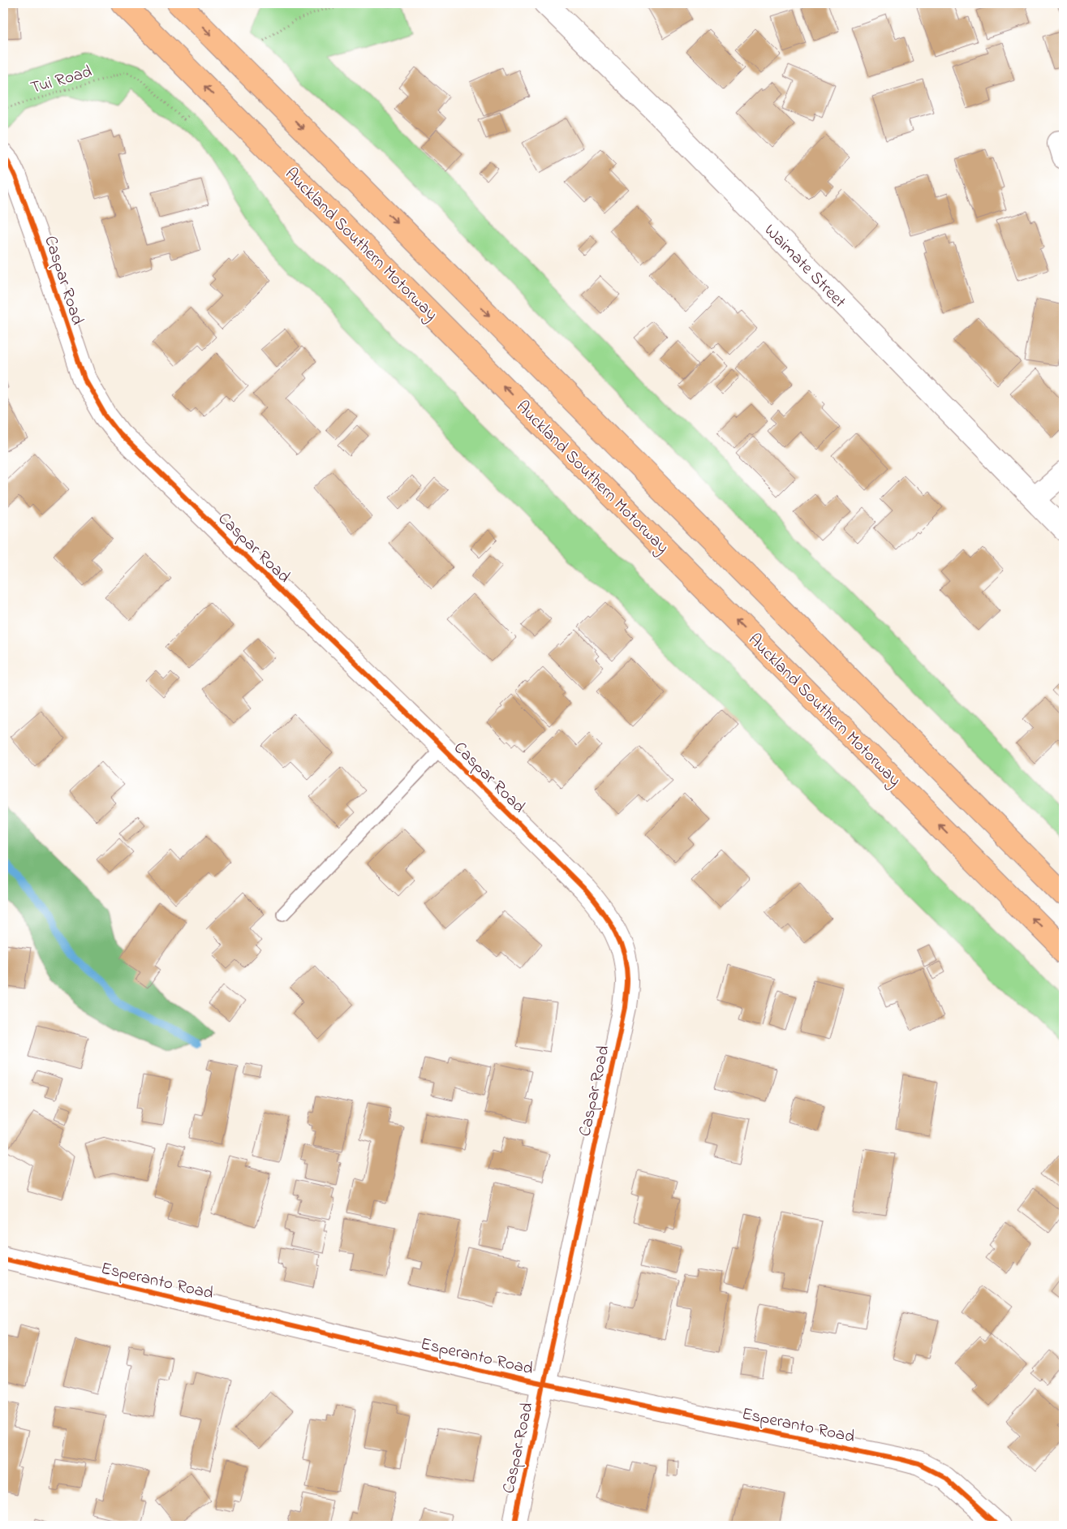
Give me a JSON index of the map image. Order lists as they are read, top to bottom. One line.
{"streets":{"highway":["Auckland Southern Motorway"],"street":["Waimate Street","Caspar Road","Esperanto Road"],"path":["Tui Road"]},"crossings":[["Caspar Road","Esperanto Road"]]}
